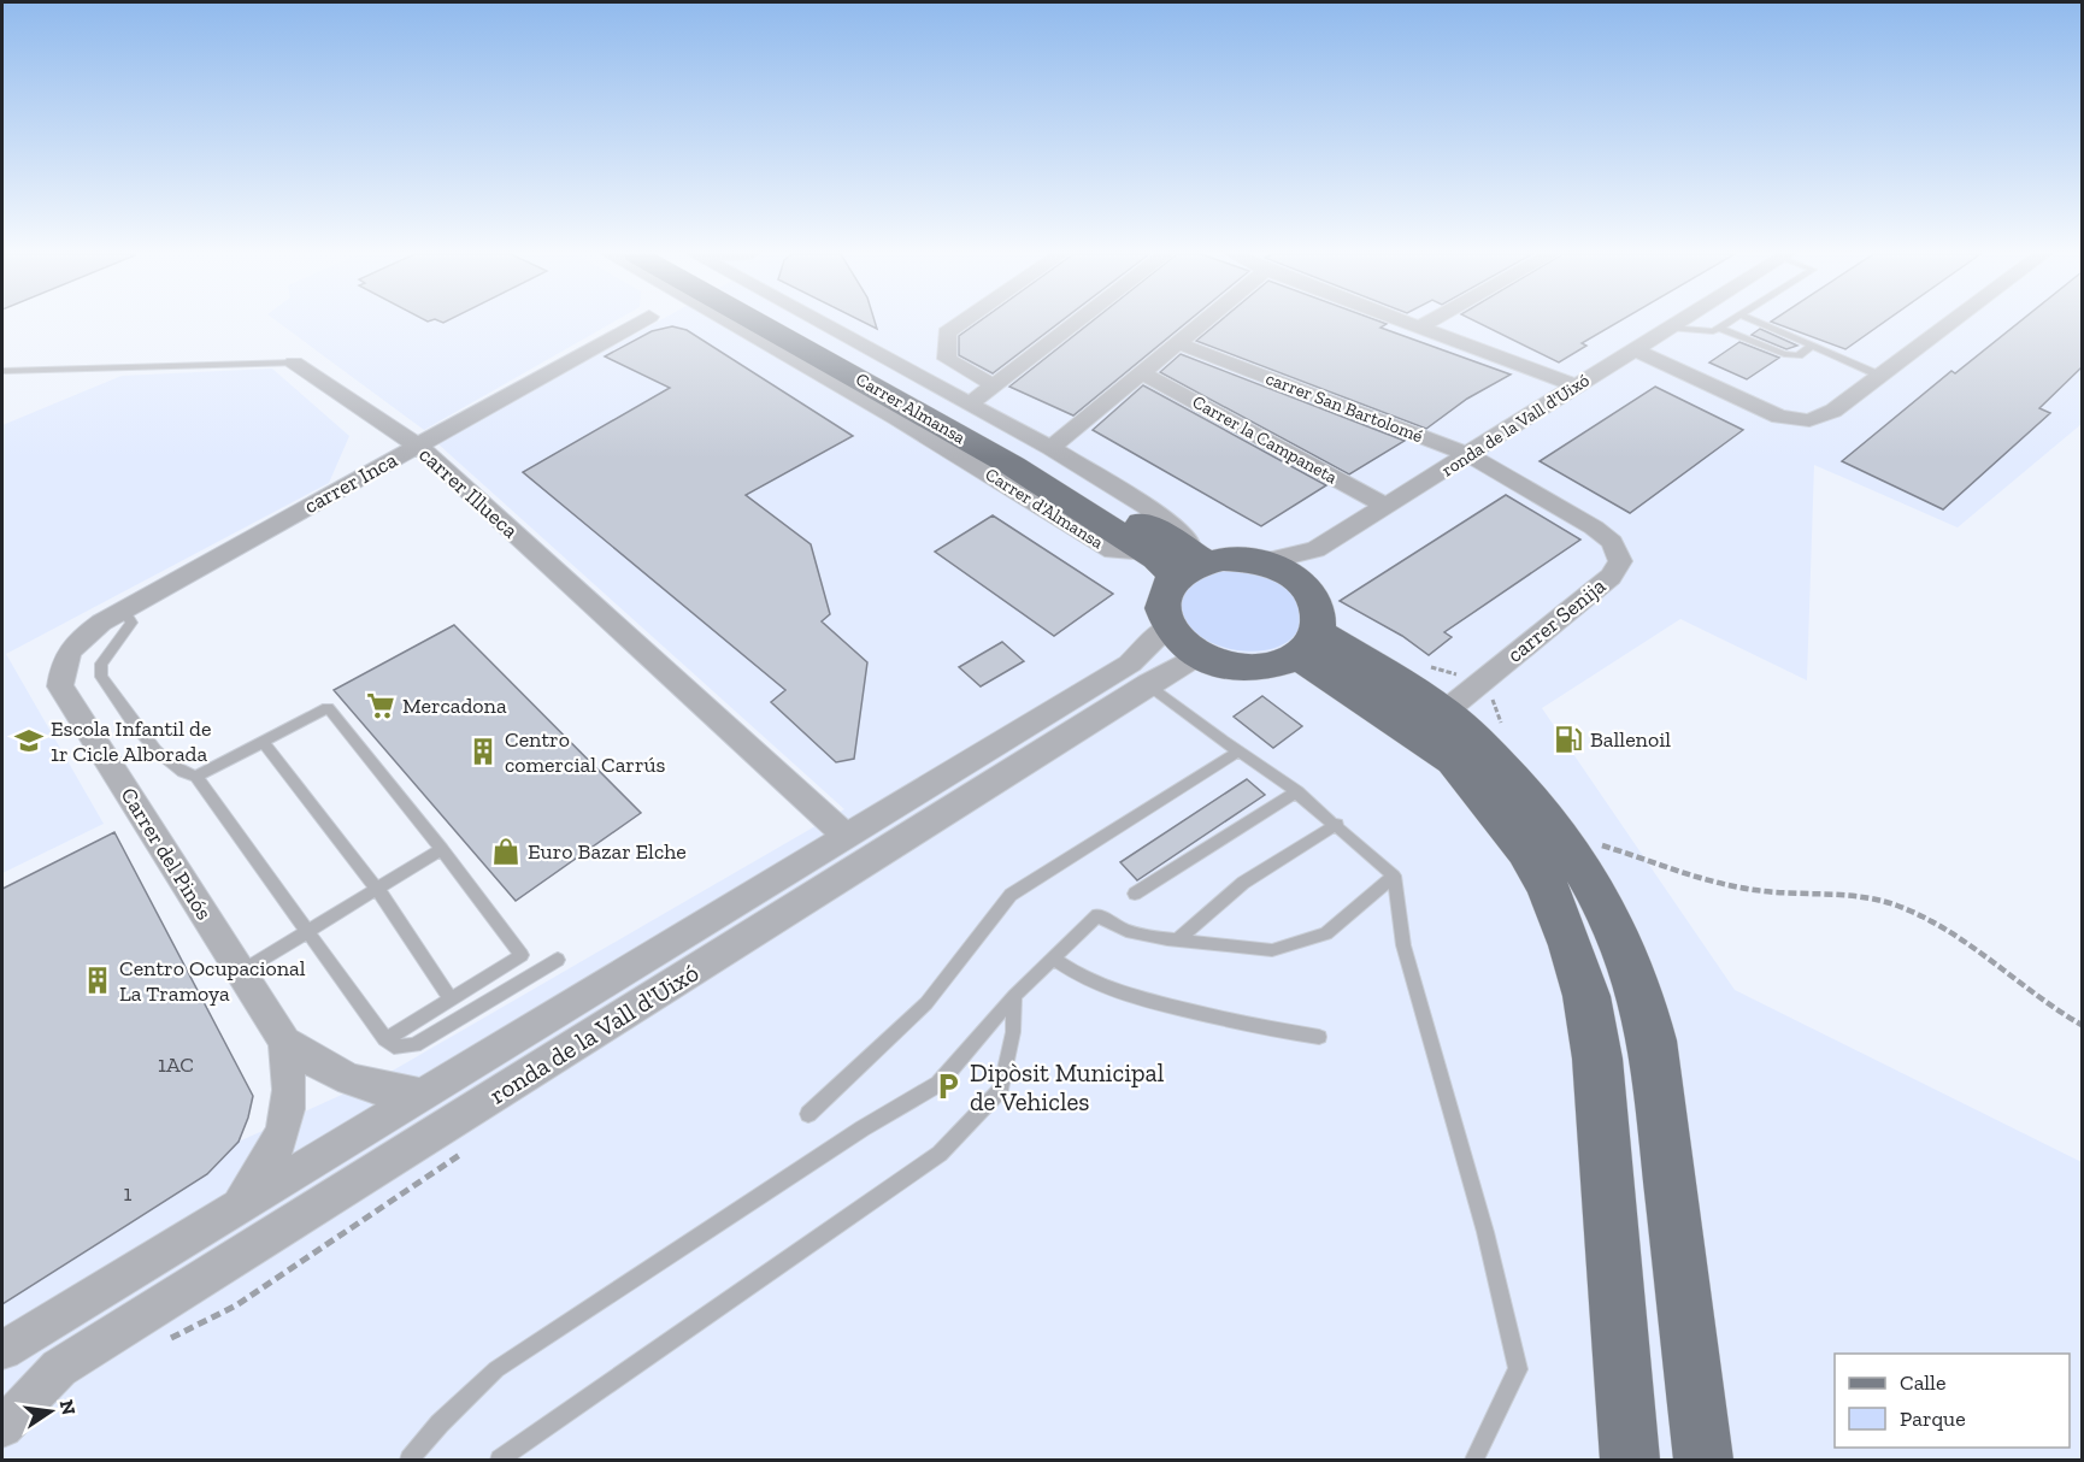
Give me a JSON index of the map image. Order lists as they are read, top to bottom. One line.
{"streets":{"main road":["Carrer Almansa","Carrer d'Almansa"],"street":["carrer San Bartolomé","ronda de la Vall d'Uixó","Carrer la Campaneta","carrer Inca","carrer Illueca","carrer Senija","Carrer del Pinós"]},"crossings":[["carrer San Bartolomé","ronda de la Vall d'Uixó"],["carrer San Bartolomé","carrer Senija"],["Carrer Almansa","ronda de la Vall d'Uixó"],["Carrer Almansa","Carrer d'Almansa"],["ronda de la Vall d'Uixó","Carrer la Campaneta"],["ronda de la Vall d'Uixó","carrer Illueca"],["ronda de la Vall d'Uixó","Carrer d'Almansa"],["ronda de la Vall d'Uixó","carrer Senija"],["ronda de la Vall d'Uixó","Carrer del Pinós"],["carrer Inca","carrer Illueca"],["carrer Inca","Carrer del Pinós"]],"places":{"supermarket":["Mercadona"],"fuel station":["Ballenoil"],"school or university":["Escola Infantil de 1r Cicle Alborada"],"building":["Centro comercial Carrús","Centro Ocupacional La Tramoya"],"shop":["Euro Bazar Elche"],"parking":["Dipòsit Municipal de Vehicles"]},"house_numbers":["1AC","1"],"legend":["Calle","Parque"],"north":"right"}
